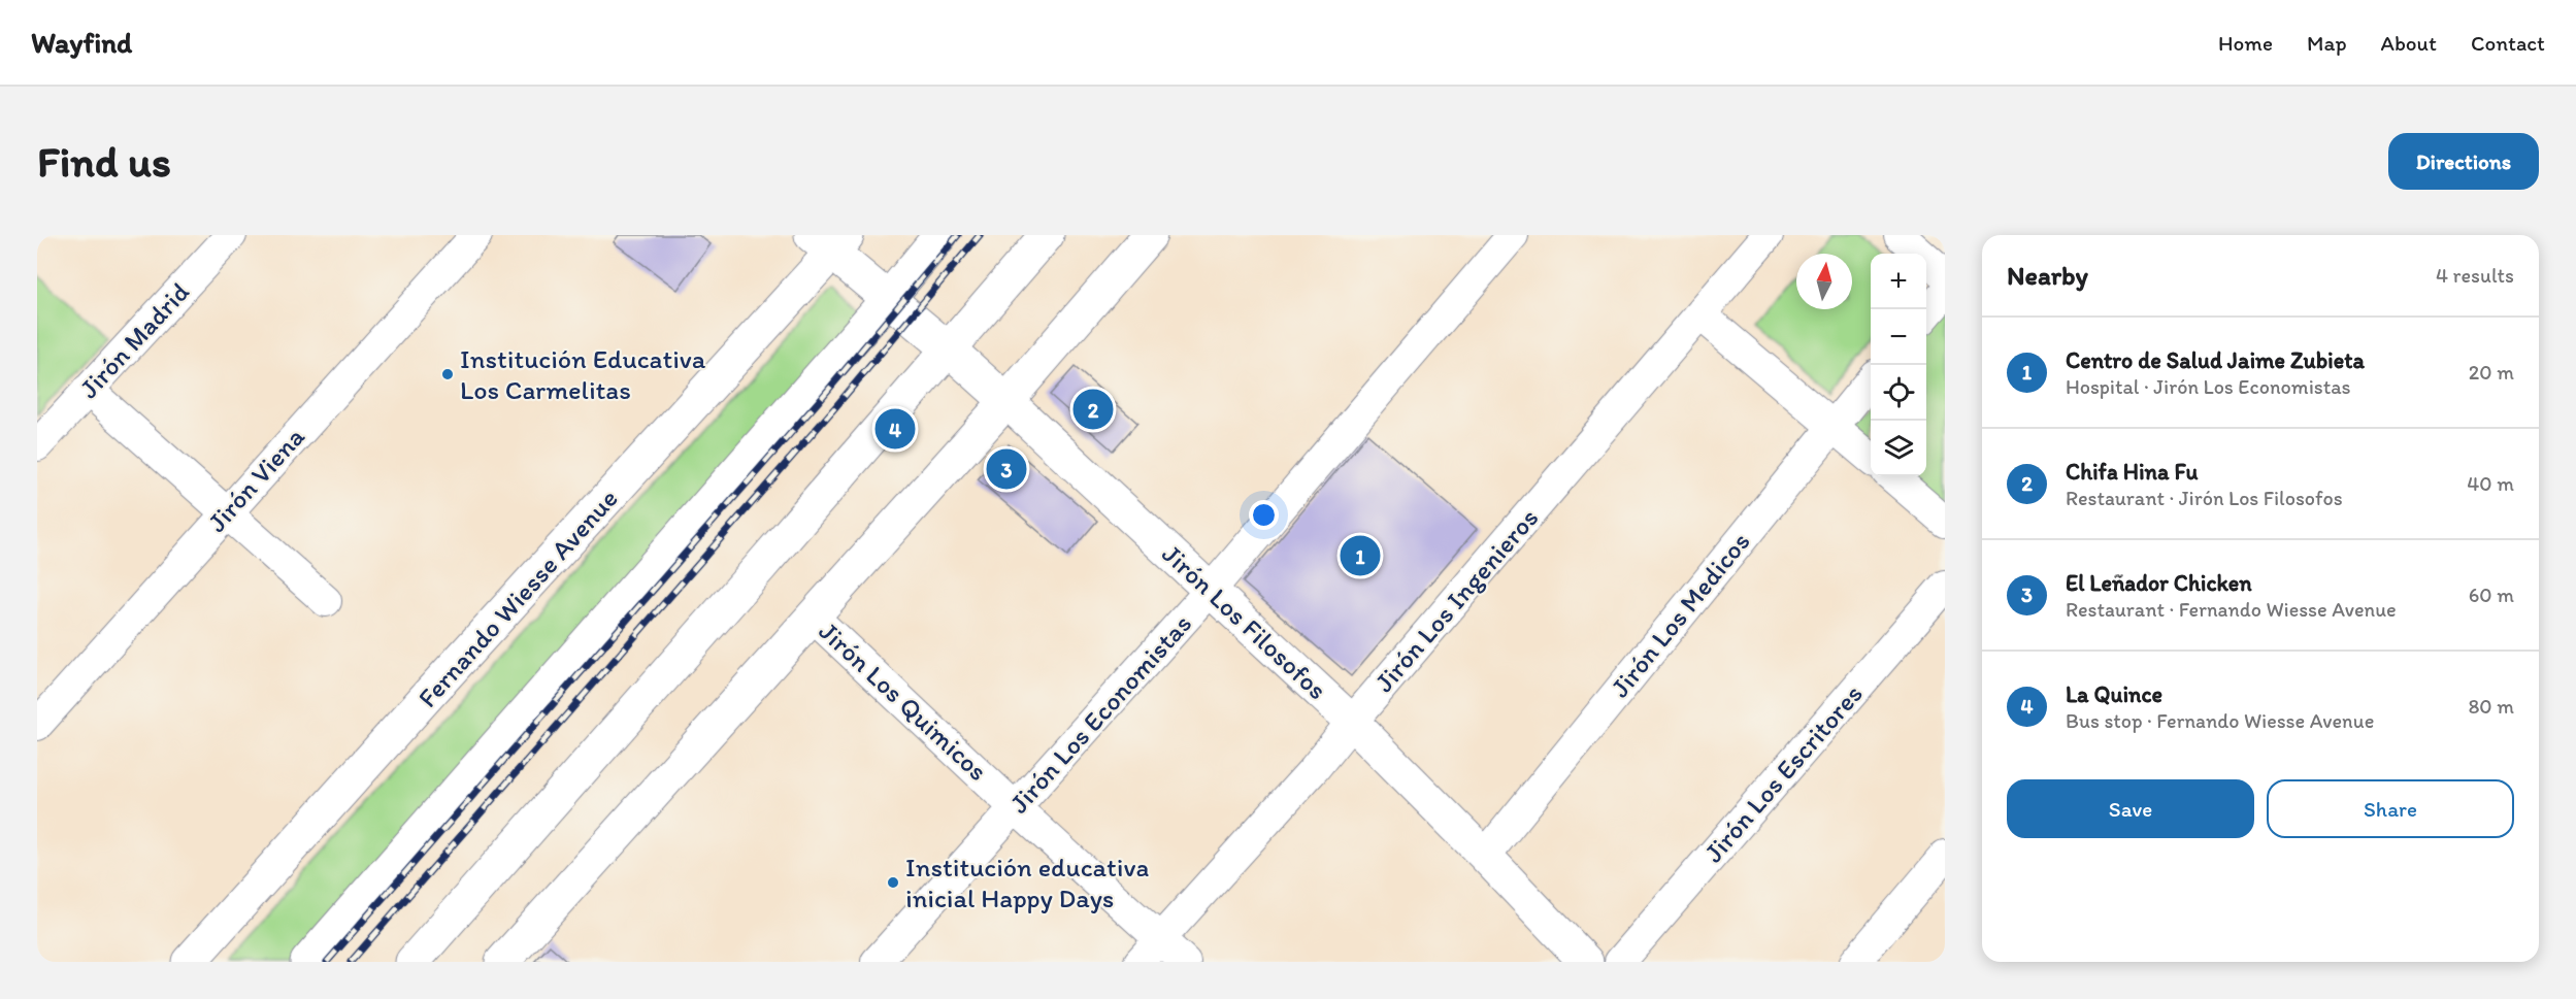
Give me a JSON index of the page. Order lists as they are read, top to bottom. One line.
{"streets":{"main road":["Fernando Wiesse Avenue","Jirón Los Filosofos"],"street":["Jirón Madrid","Jirón Viena","Jirón Los Ingenieros","Jirón Los Medicos","Jirón Los Quimicos","Jirón Los Economistas","Jirón Los Escritores"]},"crossings":[["Fernando Wiesse Avenue","Jirón Los Filosofos"],["Jirón Los Ingenieros","Jirón Los Filosofos"],["Jirón Los Ingenieros","Jirón Los Quimicos"],["Jirón Los Medicos","Jirón Los Filosofos"],["Jirón Los Filosofos","Jirón Los Economistas"],["Jirón Los Quimicos","Jirón Los Economistas"]],"places":["Institución Educativa Los Carmelitas","Institución educativa inicial Happy Days"],"north":"top","page":{"header":"Wayfind","nav":["Home","Map","About","Contact"],"buttons":["Directions",["Save","Share"]],"title":"Find us","heading":["Nearby","4 results"],"map_buttons":["+","−"],"list":[{"mark":"1","name":"Centro de Salud Jaime Zubieta","note":"Hospital · Jirón Los Economistas","value":"20 m"},{"mark":"2","name":"Chifa Hina Fu","note":"Restaurant · Jirón Los Filosofos","value":"40 m"},{"mark":"3","name":"El Leñador Chicken","note":"Restaurant · Fernando Wiesse Avenue","value":"60 m"},{"mark":"4","name":"La Quince","note":"Bus stop · Fernando Wiesse Avenue","value":"80 m"}],"pins":["2","4","3","1"]}}
